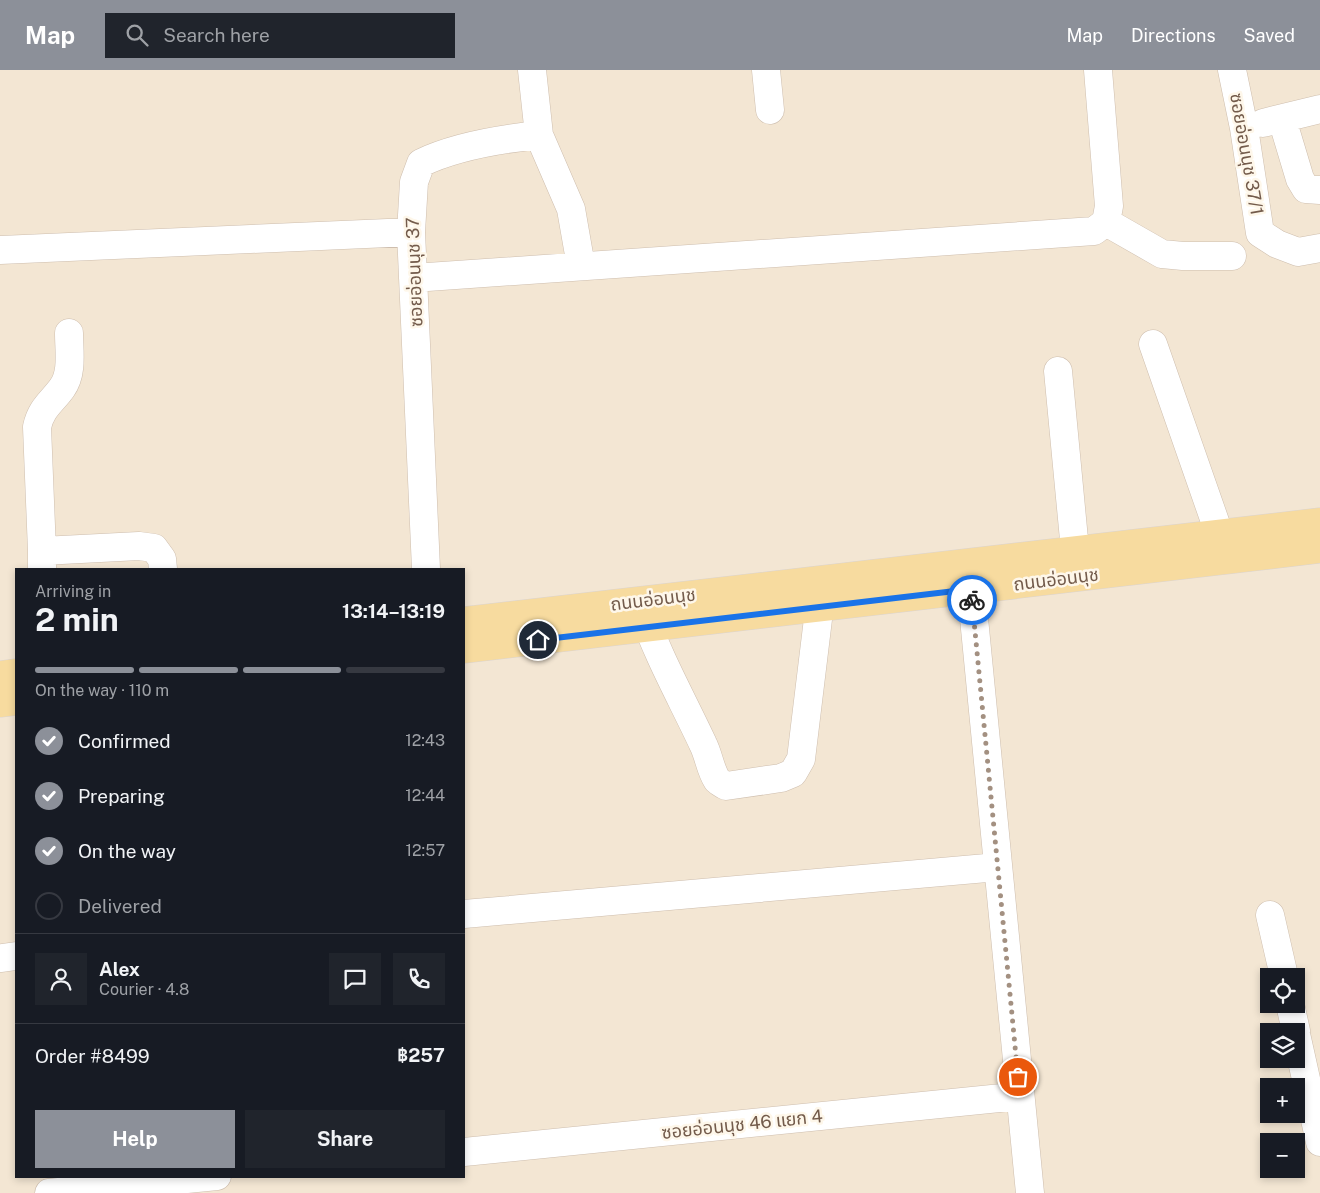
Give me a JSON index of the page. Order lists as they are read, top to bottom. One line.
{"streets":{"main road":["ถนนอ่อนนุช"],"street":["ซอยอ่อนนุช 37/1","ซอยอ่อนนุช 37","ซอยอ่อนนุช 46 แยก 4"]},"page":{"header":"Map","search":"Search here","nav":["Map","Directions","Saved"],"heading":["2 min","Arriving in","13:14–13:19"],"panel":["Alex","Courier · 4.8","Order #8499","฿257"],"bar":"On the way · 110 m","list":[["Confirmed","12:43"],["Preparing","12:44"],["On the way","12:57"],"Delivered"],"map_buttons":["+","−"],"buttons":["Help","Share"]}}
